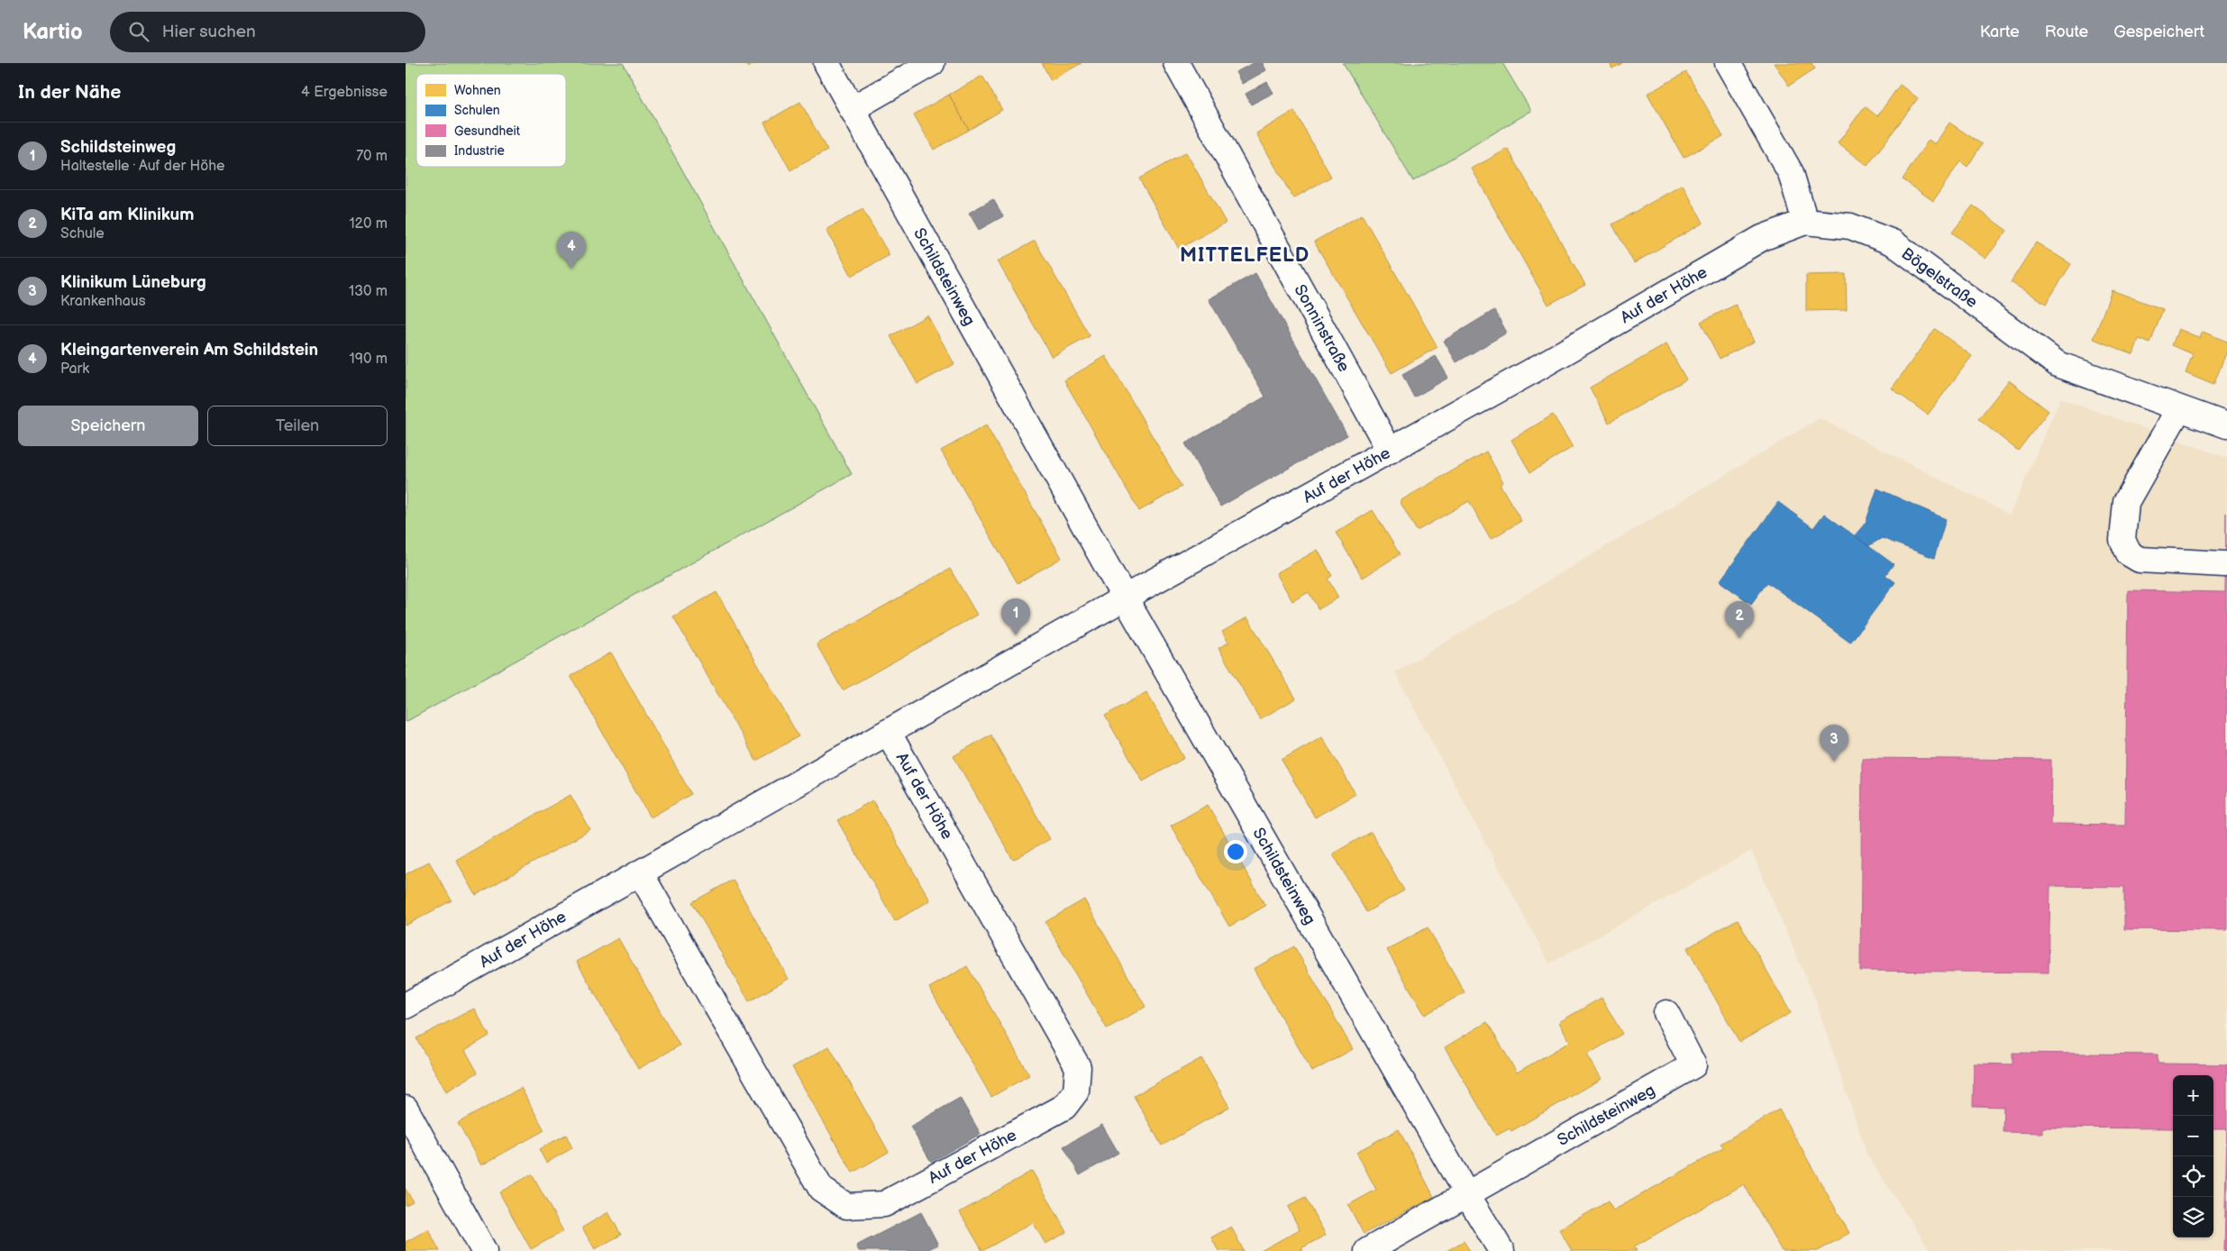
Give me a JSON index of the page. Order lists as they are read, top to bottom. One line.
{"streets":{"street":["Schildsteinweg","Bögelstraße","Auf der Höhe","Sonninstraße"]},"crossings":[["Schildsteinweg","Auf der Höhe"],["Bögelstraße","Auf der Höhe"],["Auf der Höhe","Sonninstraße"]],"districts":["MITTELFELD"],"legend":["Wohnen","Schulen","Gesundheit","Industrie"],"page":{"header":"Kartio","search":"Hier suchen","nav":["Karte","Route","Gespeichert"],"heading":["In der Nähe","4 Ergebnisse"],"list":[{"mark":"1","name":"Schildsteinweg","note":"Haltestelle · Auf der Höhe","value":"70 m"},{"mark":"2","name":"KiTa am Klinikum","note":"Schule","value":"120 m"},{"mark":"3","name":"Klinikum Lüneburg","note":"Krankenhaus","value":"130 m"},{"mark":"4","name":"Kleingartenverein Am Schildstein","note":"Park","value":"190 m"}],"pins":["4","1","2","3"],"buttons":["Speichern","Teilen"],"map_buttons":["+","−"]}}
